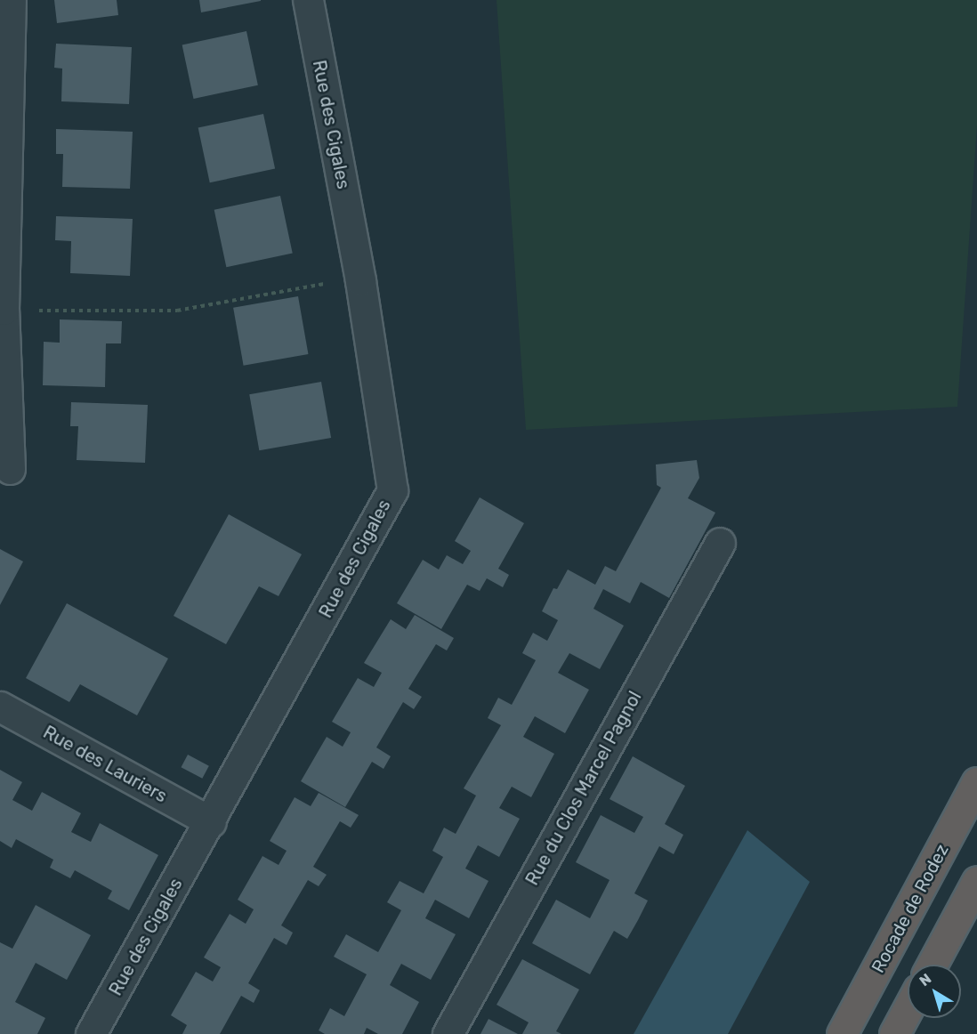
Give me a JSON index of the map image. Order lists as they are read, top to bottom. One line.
{"streets":{"highway":["Rocade de Rodez"],"street":["Rue des Cigales","Rue des Lauriers","Rue du Clos Marcel Pagnol"]},"crossings":[["Rue des Cigales","Rue des Lauriers"]],"north":"top left"}
